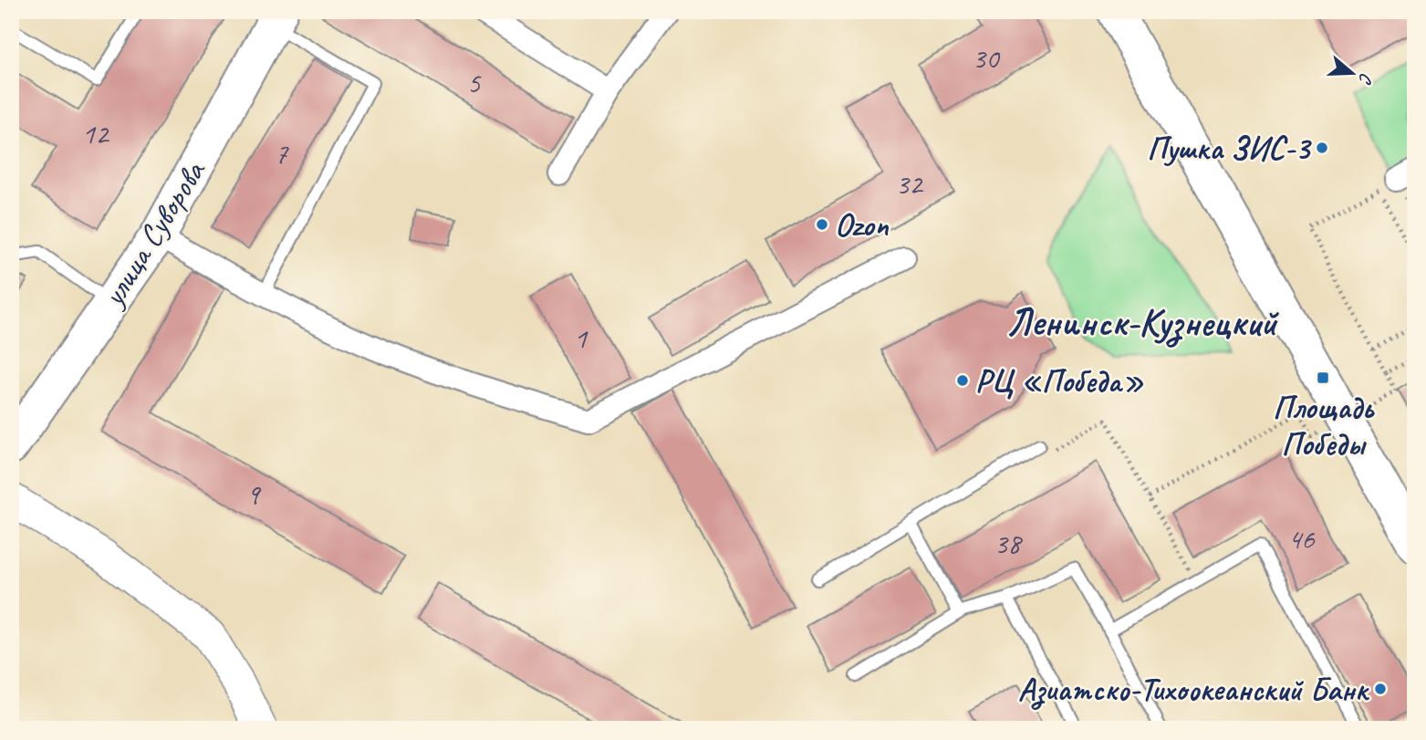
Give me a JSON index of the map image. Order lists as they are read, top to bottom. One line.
{"streets":{"main road":["улица Суворова"]},"districts":["Ленинск-Кузнецкий"],"places":{"other":["Пушка ЗИС-3","Ozon","РЦ «Победа»","Азиатско-Тихоокеанский Банк"],"transit":["Площадь Победы"]},"house_numbers":["30","5","12","7","32","1","9","46","38"],"north":"right"}
